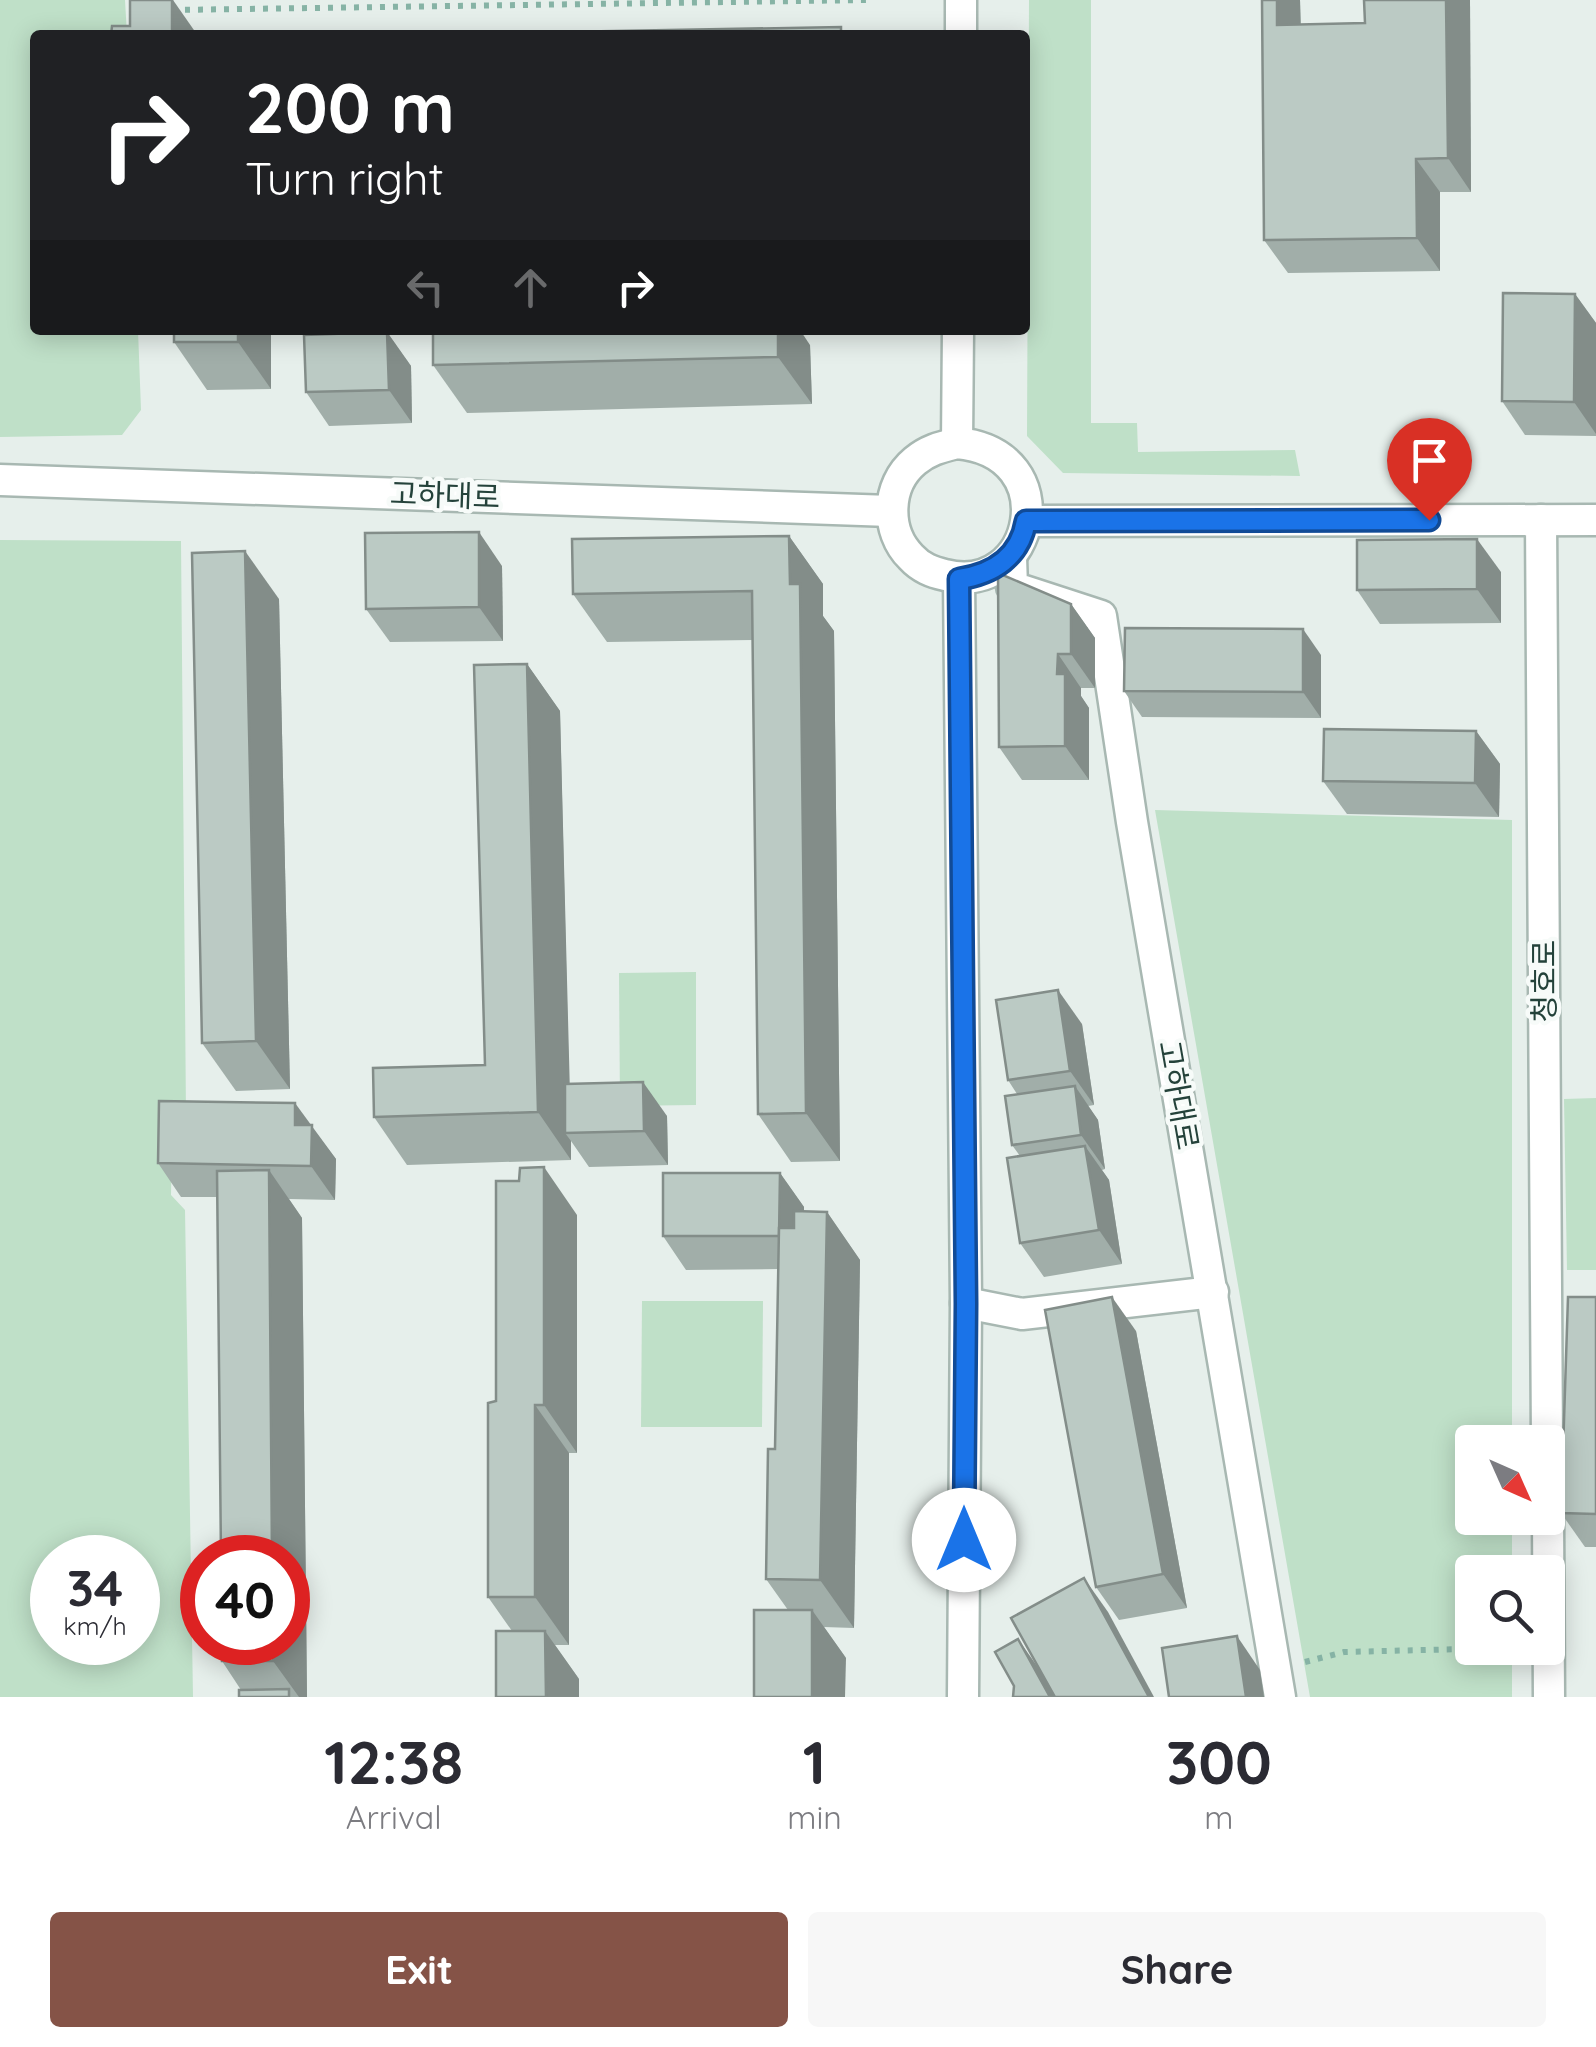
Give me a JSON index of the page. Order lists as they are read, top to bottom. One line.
{"streets":{"street":["고하대로","청호로"]},"north":"bottom right","page":{"turn":["200 m","Turn right"],"speed":"34 km/h","limit":"40","eta":["12:38","Arrival","1","min","300","m"],"buttons":["Exit","Share"]}}
